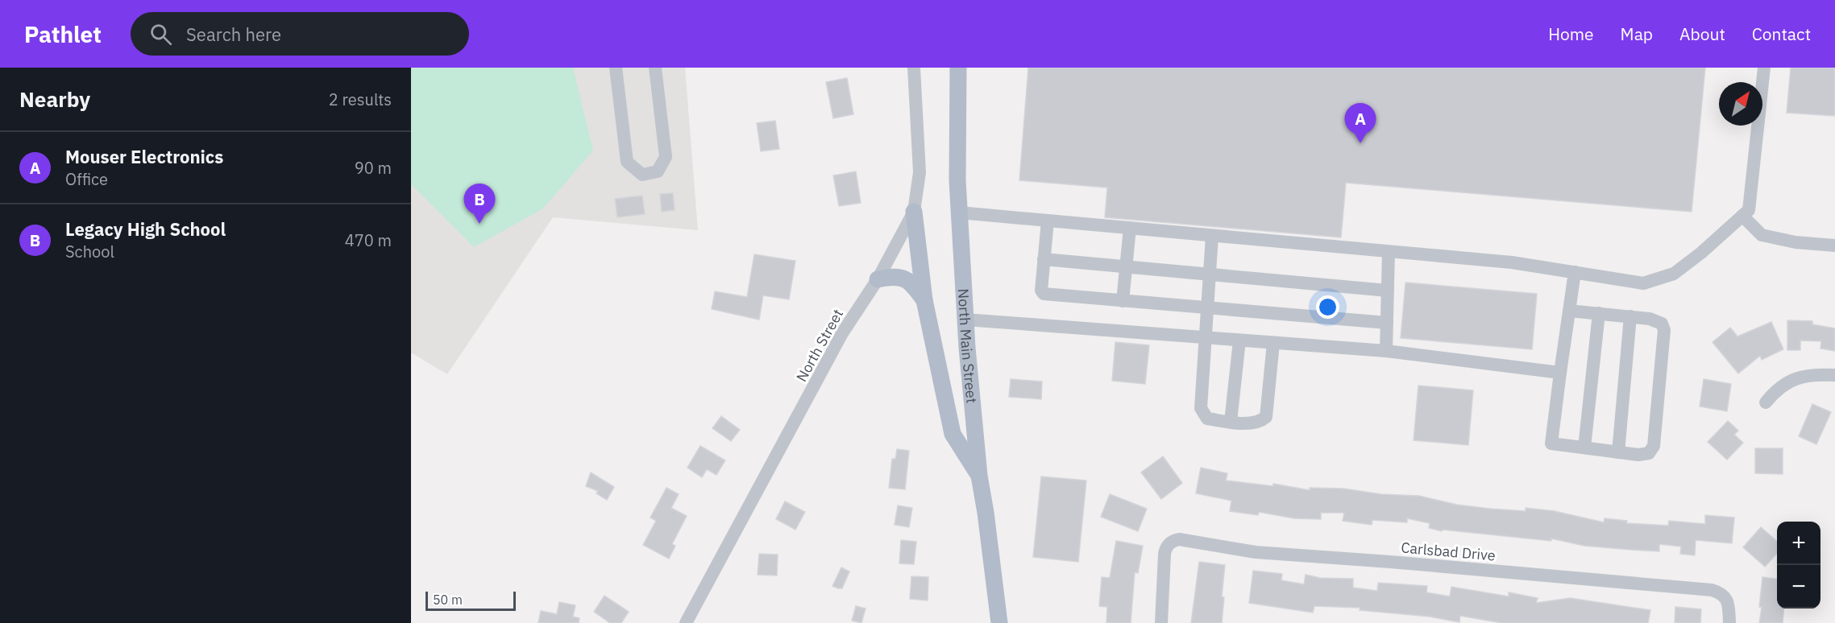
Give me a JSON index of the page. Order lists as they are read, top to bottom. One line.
{"streets":{"main road":["North Main Street"],"street":["North Street","Carlsbad Drive"]},"scale_bar":"50 m","north":"top right","page":{"header":"Pathlet","search":"Search here","nav":["Home","Map","About","Contact"],"heading":["Nearby","2 results"],"pins":["A","B"],"list":[{"mark":"A","name":"Mouser Electronics","note":"Office","value":"90 m"},{"mark":"B","name":"Legacy High School","note":"School","value":"470 m"}],"map_buttons":["+","−"],"scale":"50 m"}}
